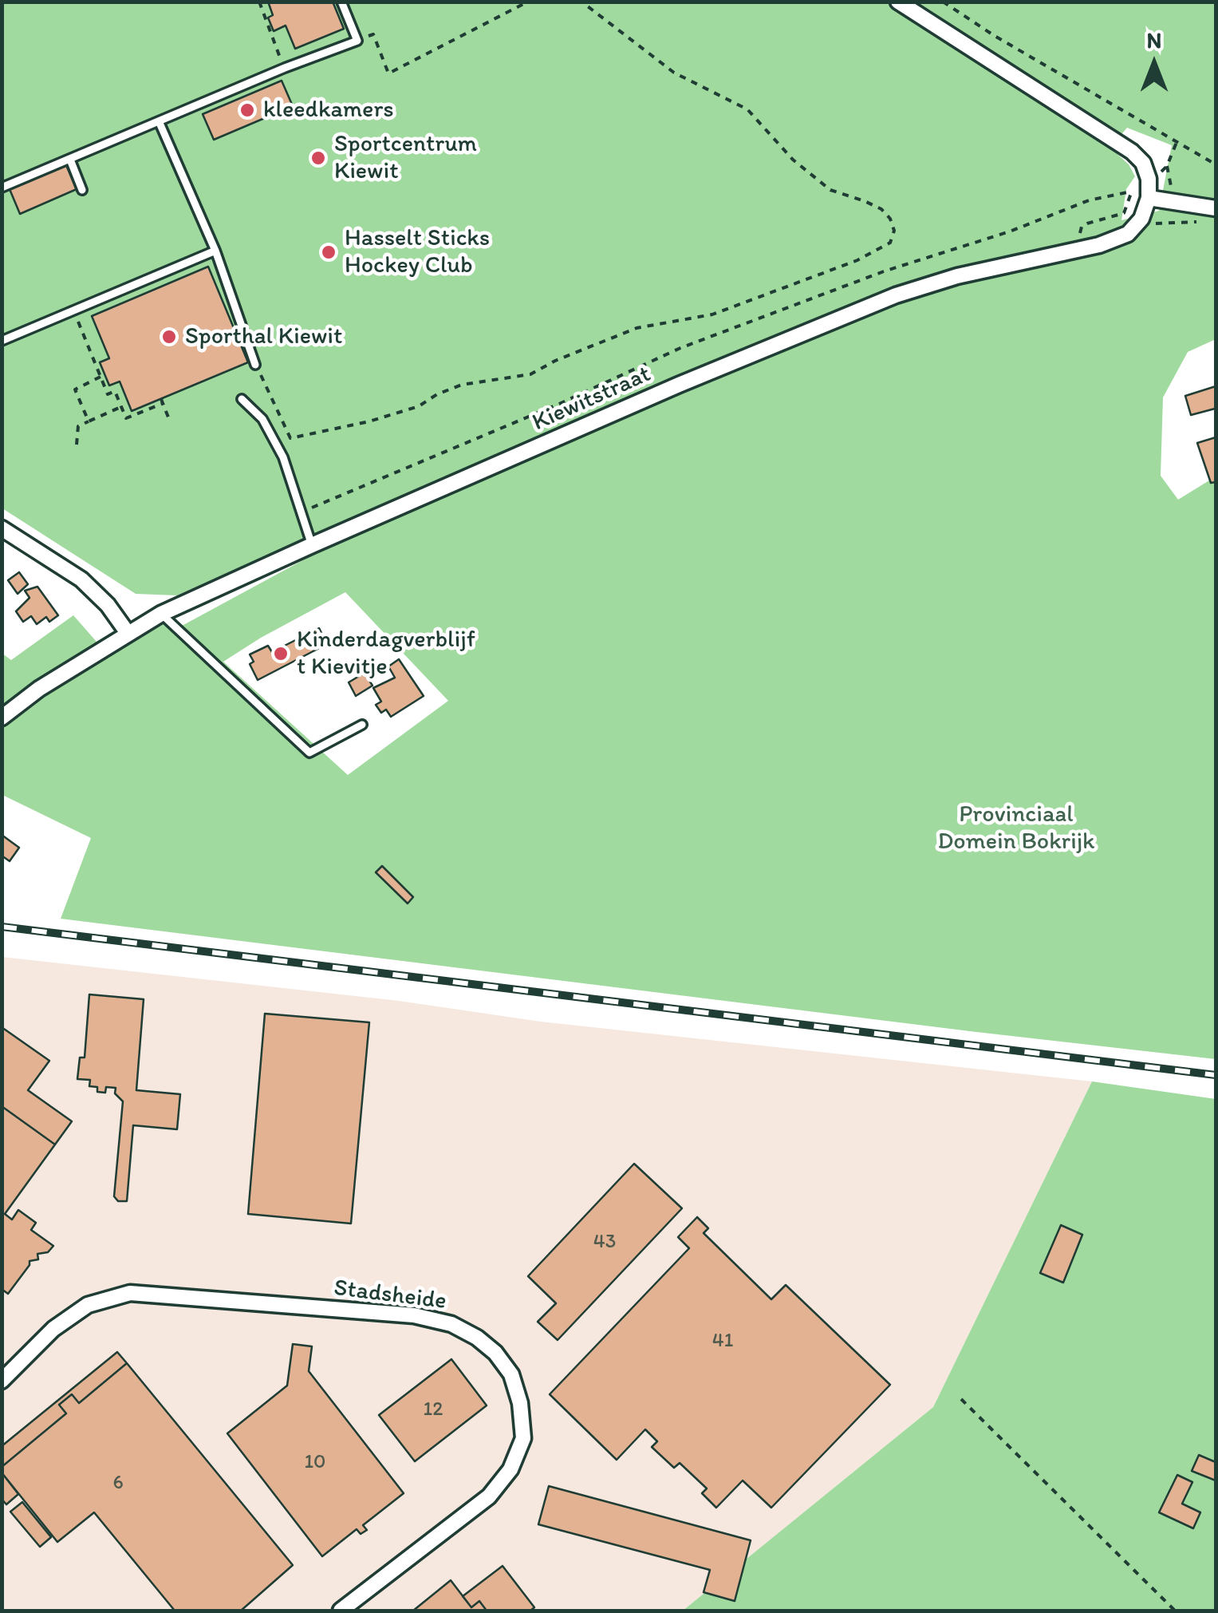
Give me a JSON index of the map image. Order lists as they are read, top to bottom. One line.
{"streets":{"street":["Kiewitstraat","Stadsheide"]},"parks":["Provinciaal Domein Bokrijk"],"places":["kleedkamers","Sportcentrum Kiewit","Hasselt Sticks Hockey Club","Sporthal Kiewit","Kinderdagverblijf t Kievitje"],"house_numbers":["43","41","12","10","6"],"north":"top"}
